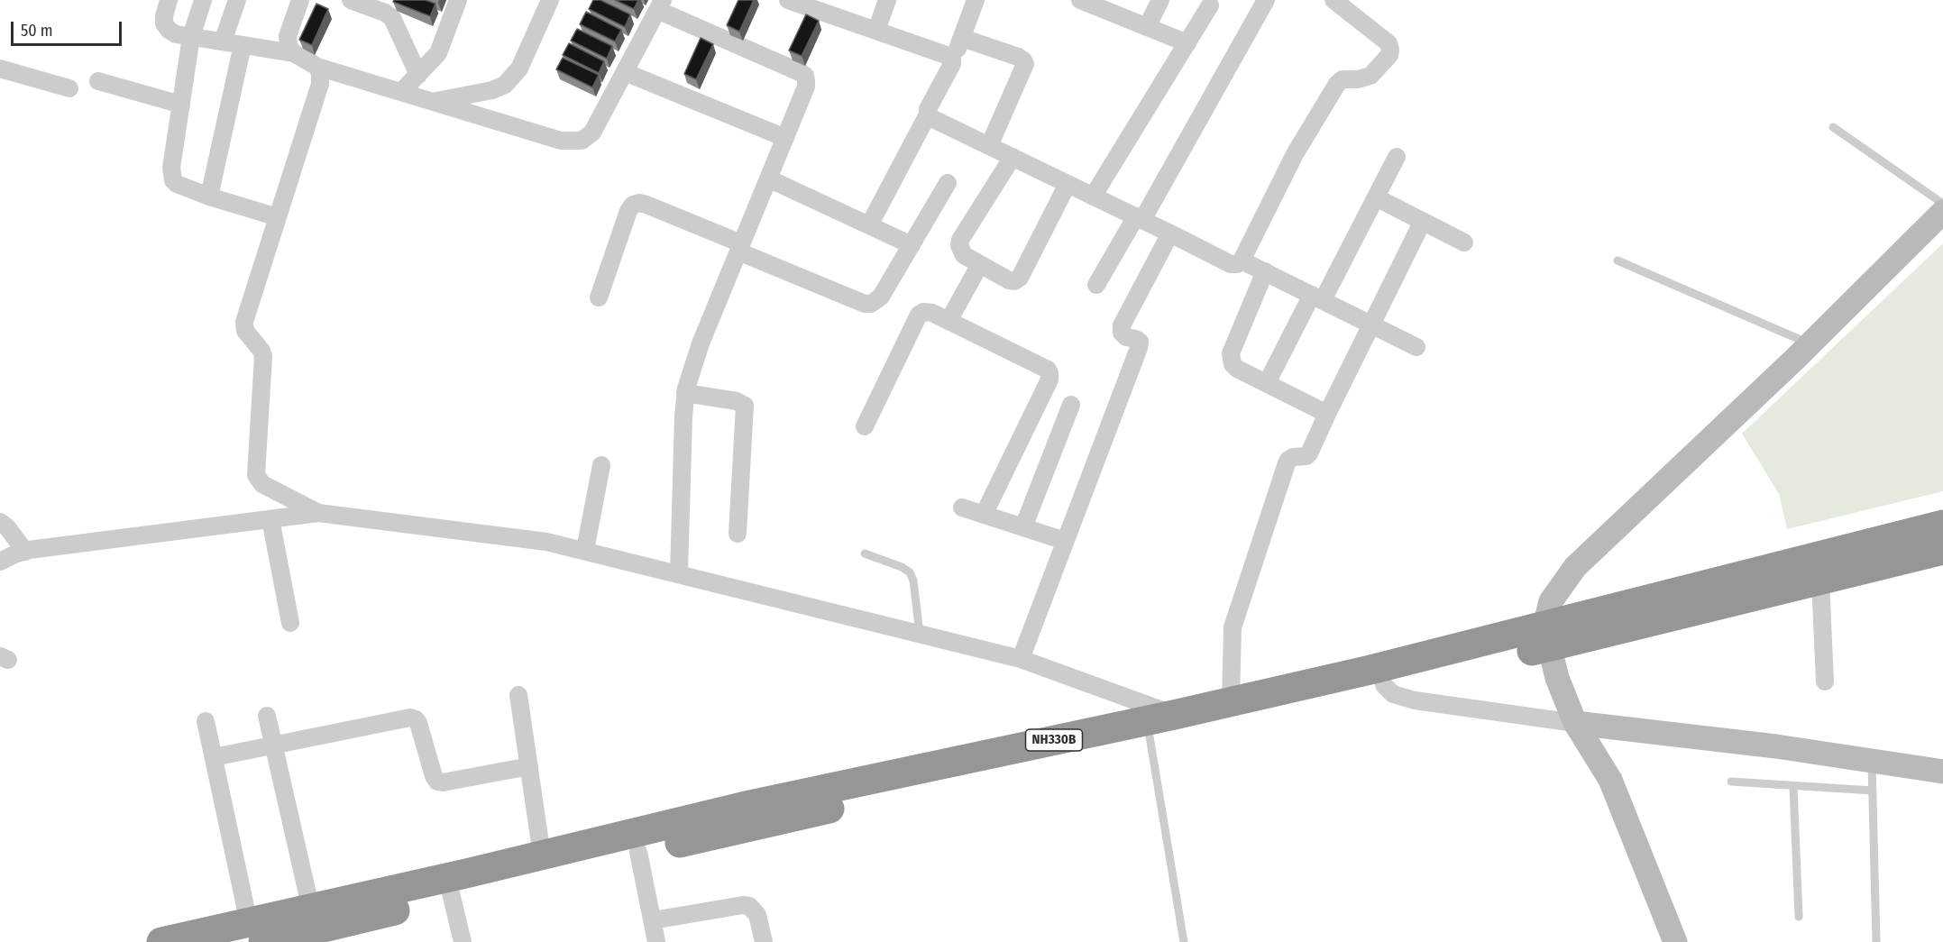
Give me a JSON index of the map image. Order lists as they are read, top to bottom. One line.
{"streets":{"highway":["NH330B"]},"scale_bar":"50 m"}
